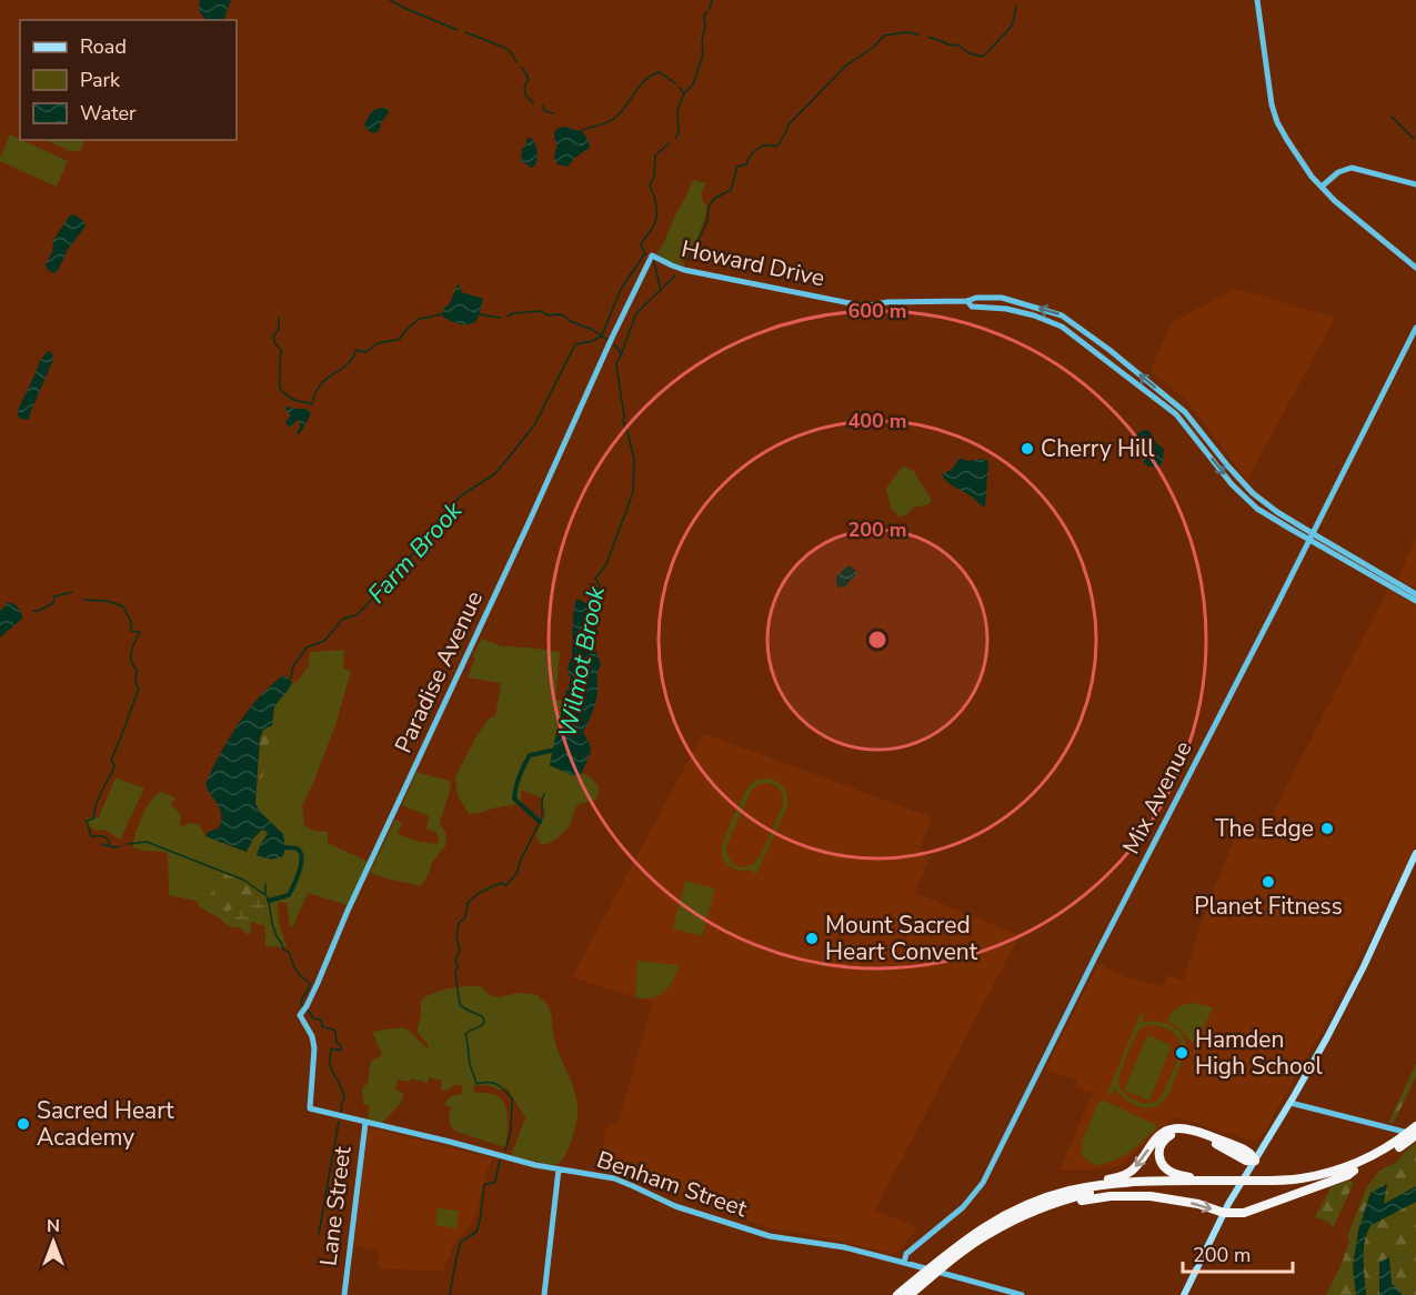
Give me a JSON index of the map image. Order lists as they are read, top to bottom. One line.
{"streets":{"street":["Howard Drive","Paradise Avenue","Mix Avenue","Benham Street","Lane Street"]},"crossings":[["Howard Drive","Paradise Avenue"],["Howard Drive","Mix Avenue"],["Paradise Avenue","Benham Street"],["Mix Avenue","Benham Street"],["Benham Street","Lane Street"]],"water":["Farm Brook","Wilmot Brook"],"places":["Cherry Hill","The Edge","Planet Fitness","Mount Sacred Heart Convent","Hamden High School","Sacred Heart Academy"],"legend":["Road","Park","Water"],"scale_bar":"200 m","north":"top","rings":["600 m","400 m","200 m"]}
